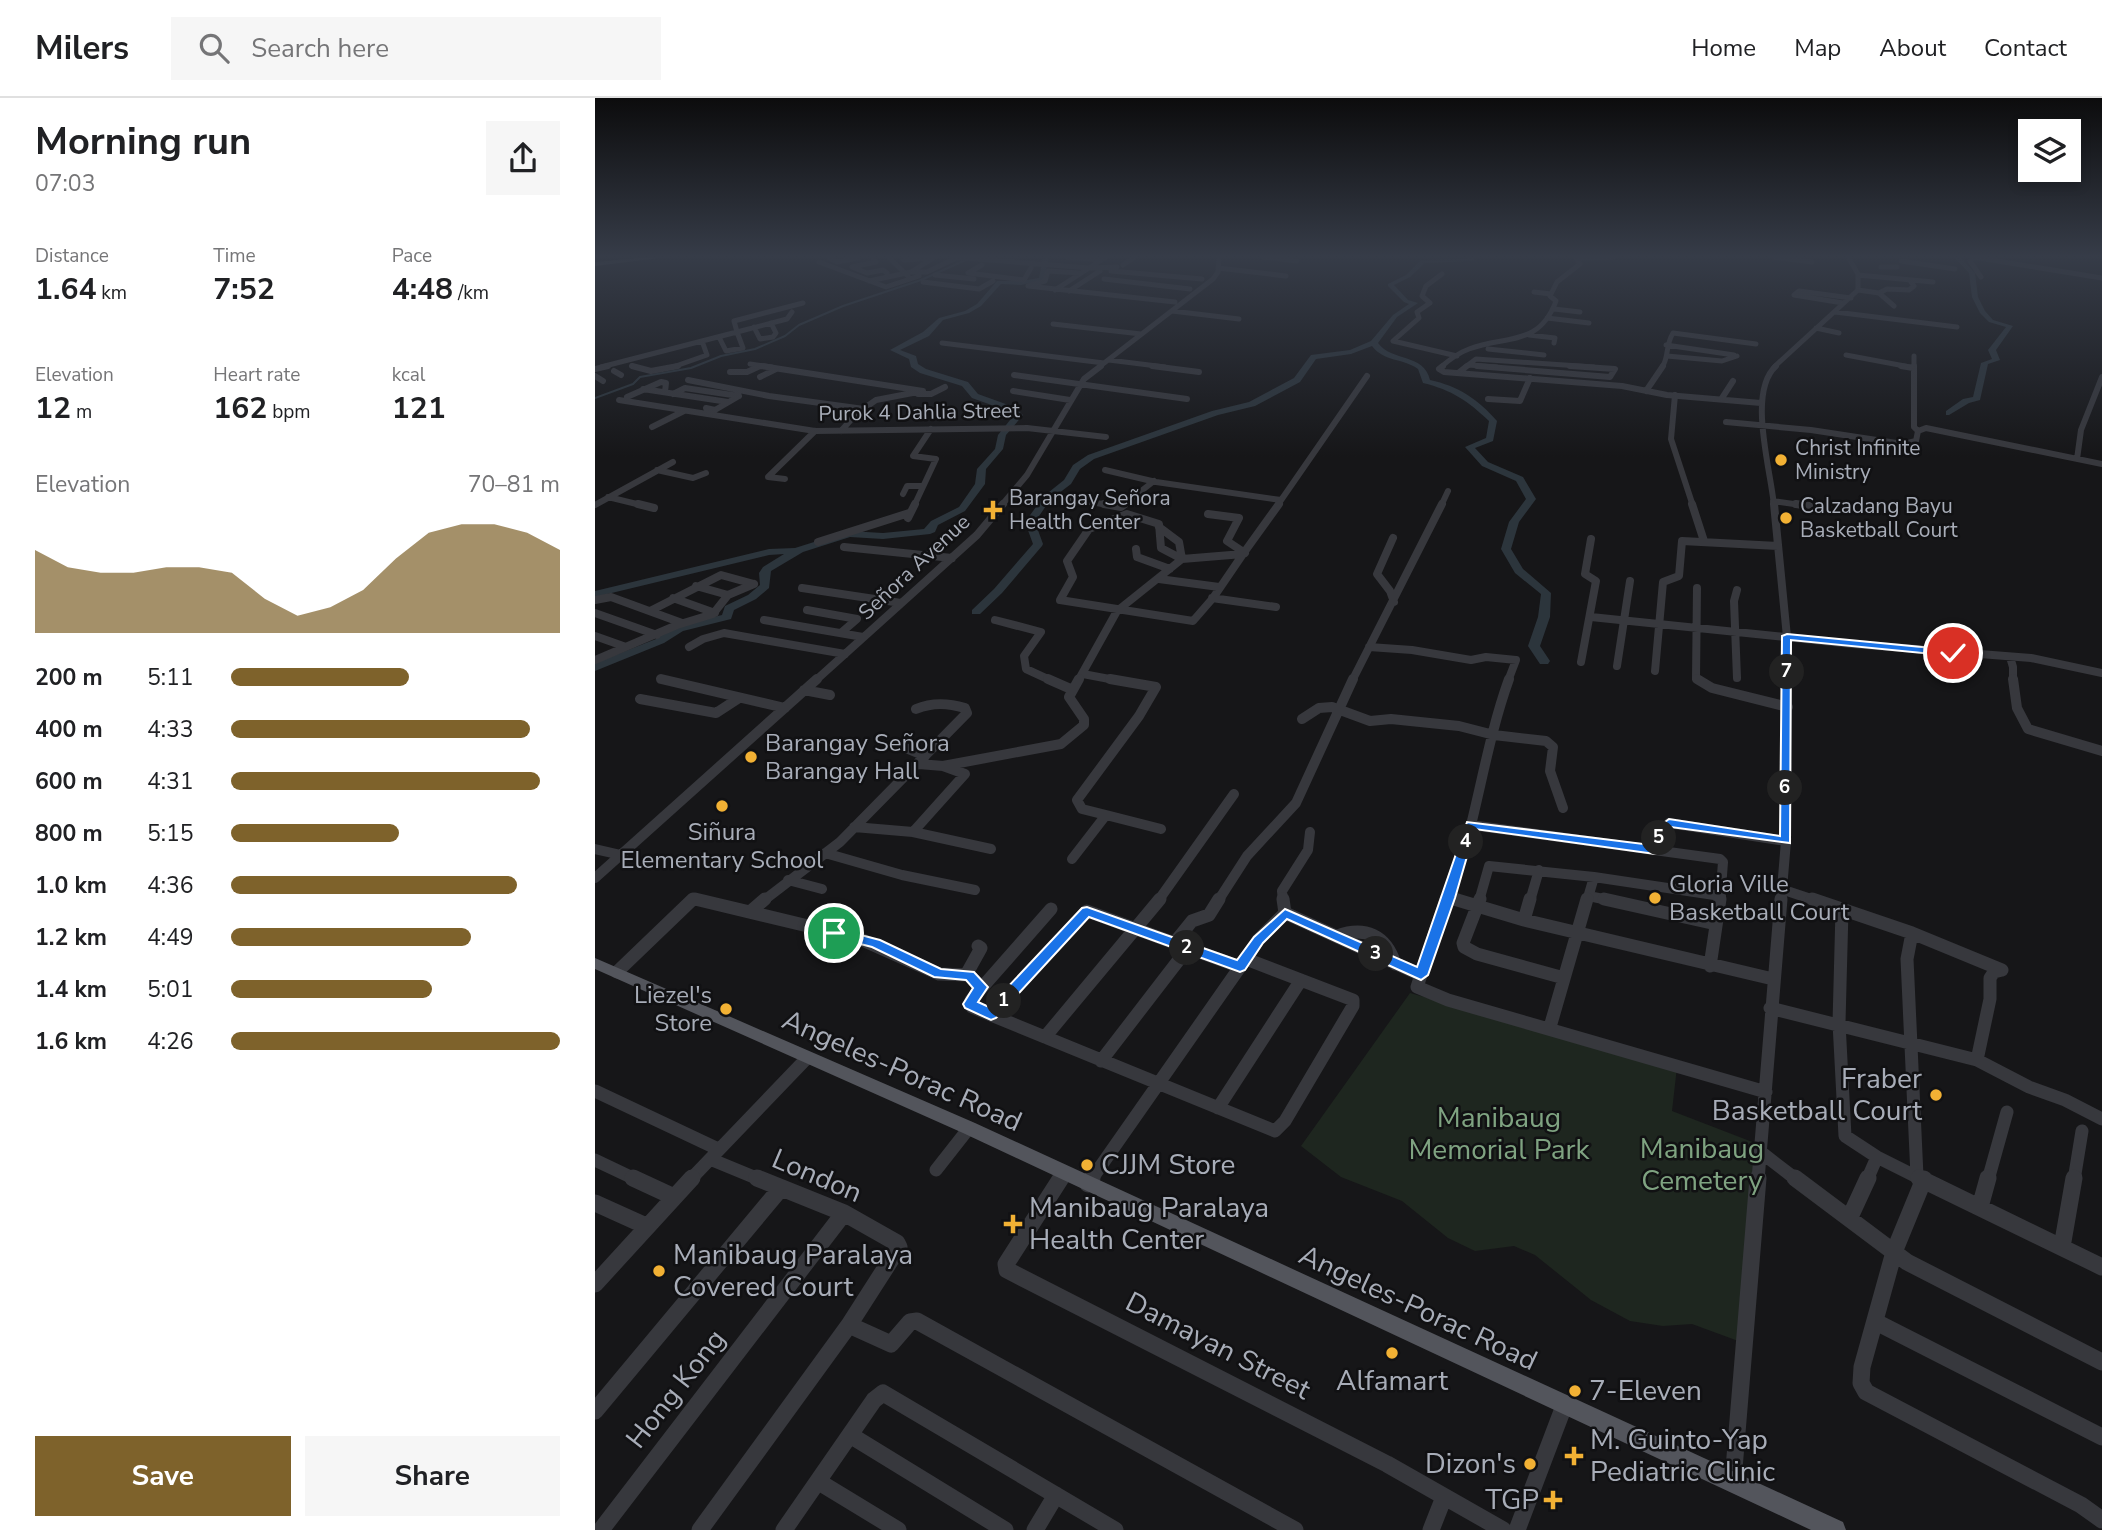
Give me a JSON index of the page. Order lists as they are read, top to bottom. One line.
{"streets":{"main road":["Angeles-Porac Road"],"street":["Purok 4 Dahlia Street","Señora Avenue","London","Damayan Street","Hong Kong"]},"crossings":[["Purok 4 Dahlia Street","Señora Avenue"],["Angeles-Porac Road","Damayan Street"],["London","Hong Kong"]],"parks":["Manibaug Memorial Park","Manibaug Cemetery"],"places":{"other":["Christ Infinite Ministry","Calzadang Bayu Basketball Court","Barangay Señora Barangay Hall","Siñura Elementary School","Gloria Ville Basketball Court","Liezel's Store","Fraber Basketball Court","CJJM Store","Manibaug Paralaya Covered Court","Alfamart","7-Eleven","Dizon's"],"health":["Barangay Señora Health Center","Manibaug Paralaya Health Center","M. Guinto-Yap Pediatric Clinic","TGP"]},"page":{"header":"Milers","search":"Search here","nav":["Home","Map","About","Contact"],"heading":["Morning run","07:03"],"stats":[["Distance","1.64 km"],["Time","7:52"],["Pace","4:48 /km"],["Elevation","12 m"],["Heart rate","162 bpm"],["kcal","121"]],"chart":["Elevation","70–81 m"],"list":[{"name":"200 m","note":"5:11"},{"name":"400 m","note":"4:33"},{"name":"600 m","note":"4:31"},{"name":"800 m","note":"5:15"},{"name":"1.0 km","note":"4:36"},{"name":"1.2 km","note":"4:49"},{"name":"1.4 km","note":"5:01"},{"name":"1.6 km","note":"4:26"}],"pins":["7","6","5","4","2","3","1"],"buttons":["Save","Share"]}}
